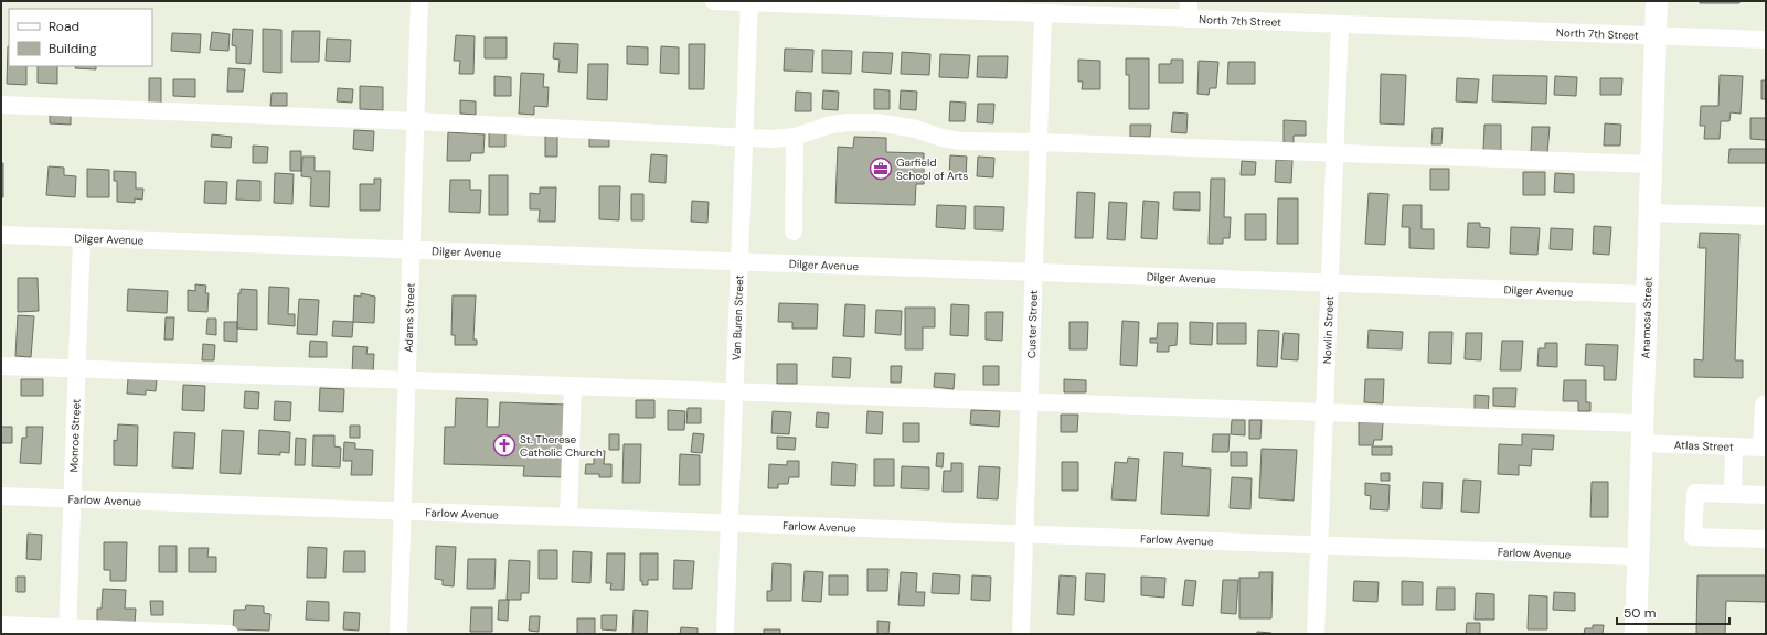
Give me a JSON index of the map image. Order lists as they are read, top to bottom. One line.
{"streets":{"main road":["Anamosa Street"],"street":["North 7th Street","Dilger Avenue","Adams Street","Van Buren Street","Custer Street","Nowlin Street","Monroe Street","Atlas Street","Farlow Avenue"]},"crossings":[["North 7th Street","Van Buren Street"],["North 7th Street","Anamosa Street"],["North 7th Street","Custer Street"],["North 7th Street","Nowlin Street"],["Dilger Avenue","Adams Street"],["Dilger Avenue","Van Buren Street"],["Dilger Avenue","Anamosa Street"],["Dilger Avenue","Custer Street"],["Dilger Avenue","Nowlin Street"],["Dilger Avenue","Monroe Street"],["Adams Street","Atlas Street"],["Adams Street","Farlow Avenue"],["Van Buren Street","Atlas Street"],["Van Buren Street","Farlow Avenue"],["Anamosa Street","Atlas Street"],["Anamosa Street","Farlow Avenue"],["Custer Street","Atlas Street"],["Custer Street","Farlow Avenue"],["Nowlin Street","Atlas Street"],["Nowlin Street","Farlow Avenue"],["Monroe Street","Atlas Street"],["Monroe Street","Farlow Avenue"]],"places":{"office":["Garfield School of Arts"],"church":["St. Therese Catholic Church"]},"legend":["Road","Building"],"scale_bar":"50 m"}
